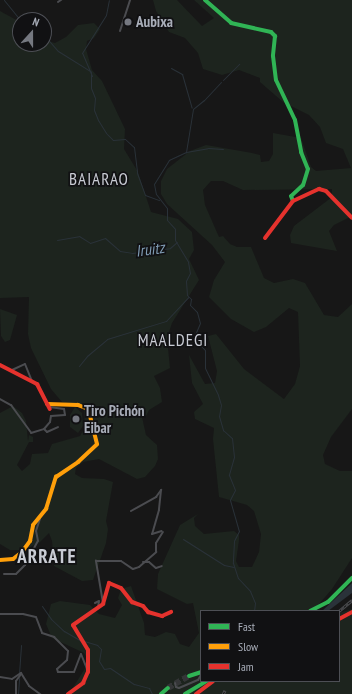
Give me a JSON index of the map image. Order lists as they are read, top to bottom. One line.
{"districts":["BAIARAO","MAALDEGI","ARRATE"],"water":["Iruitz"],"places":["Aubixa","Tiro Pichón Eibar"],"legend":["Fast","Slow","Jam"],"north":"top"}
